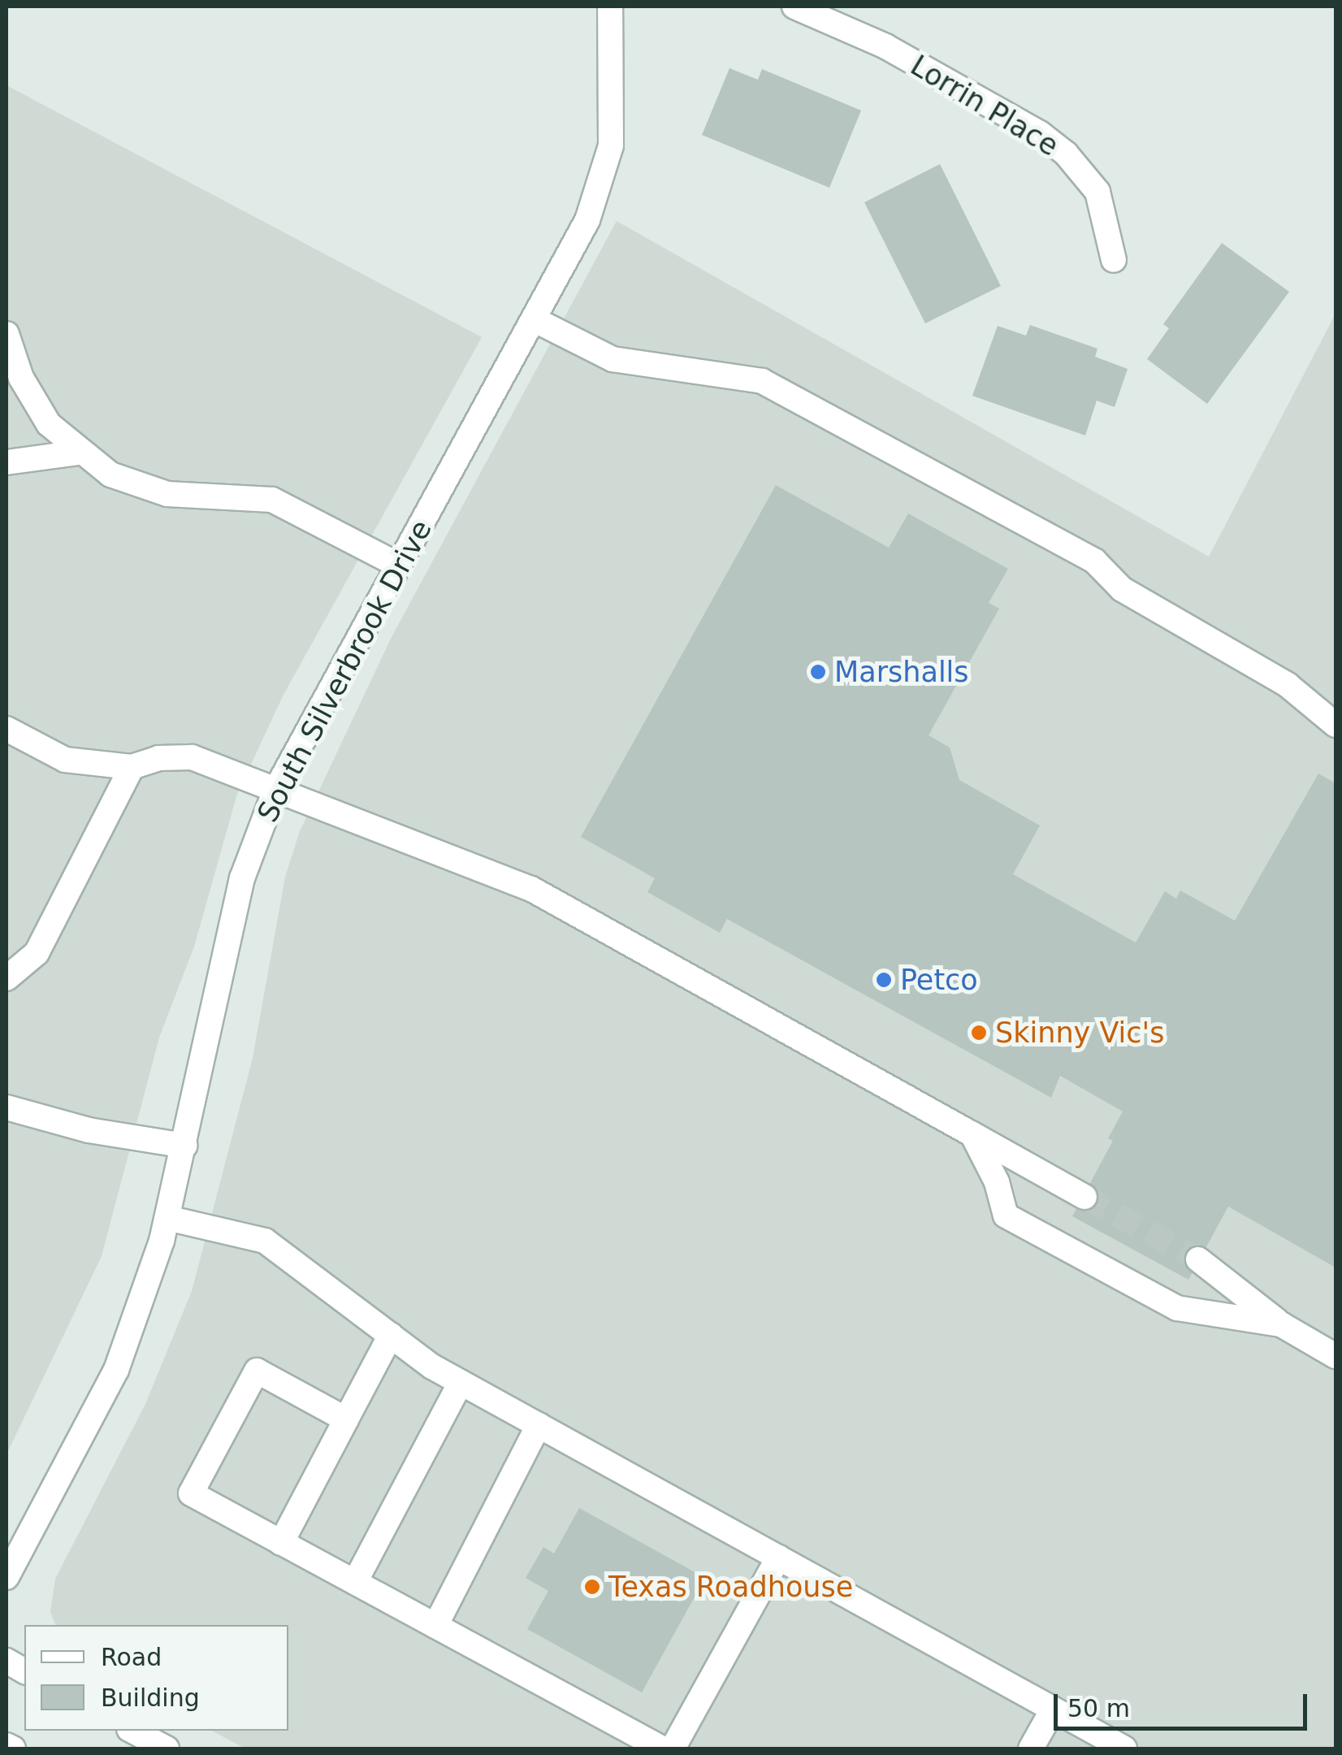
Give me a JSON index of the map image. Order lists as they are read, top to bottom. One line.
{"streets":{"street":["Lorrin Place","South Silverbrook Drive"]},"places":["Marshalls","Petco","Skinny Vic's","Texas Roadhouse"],"legend":["Road","Building"],"scale_bar":"50 m"}
